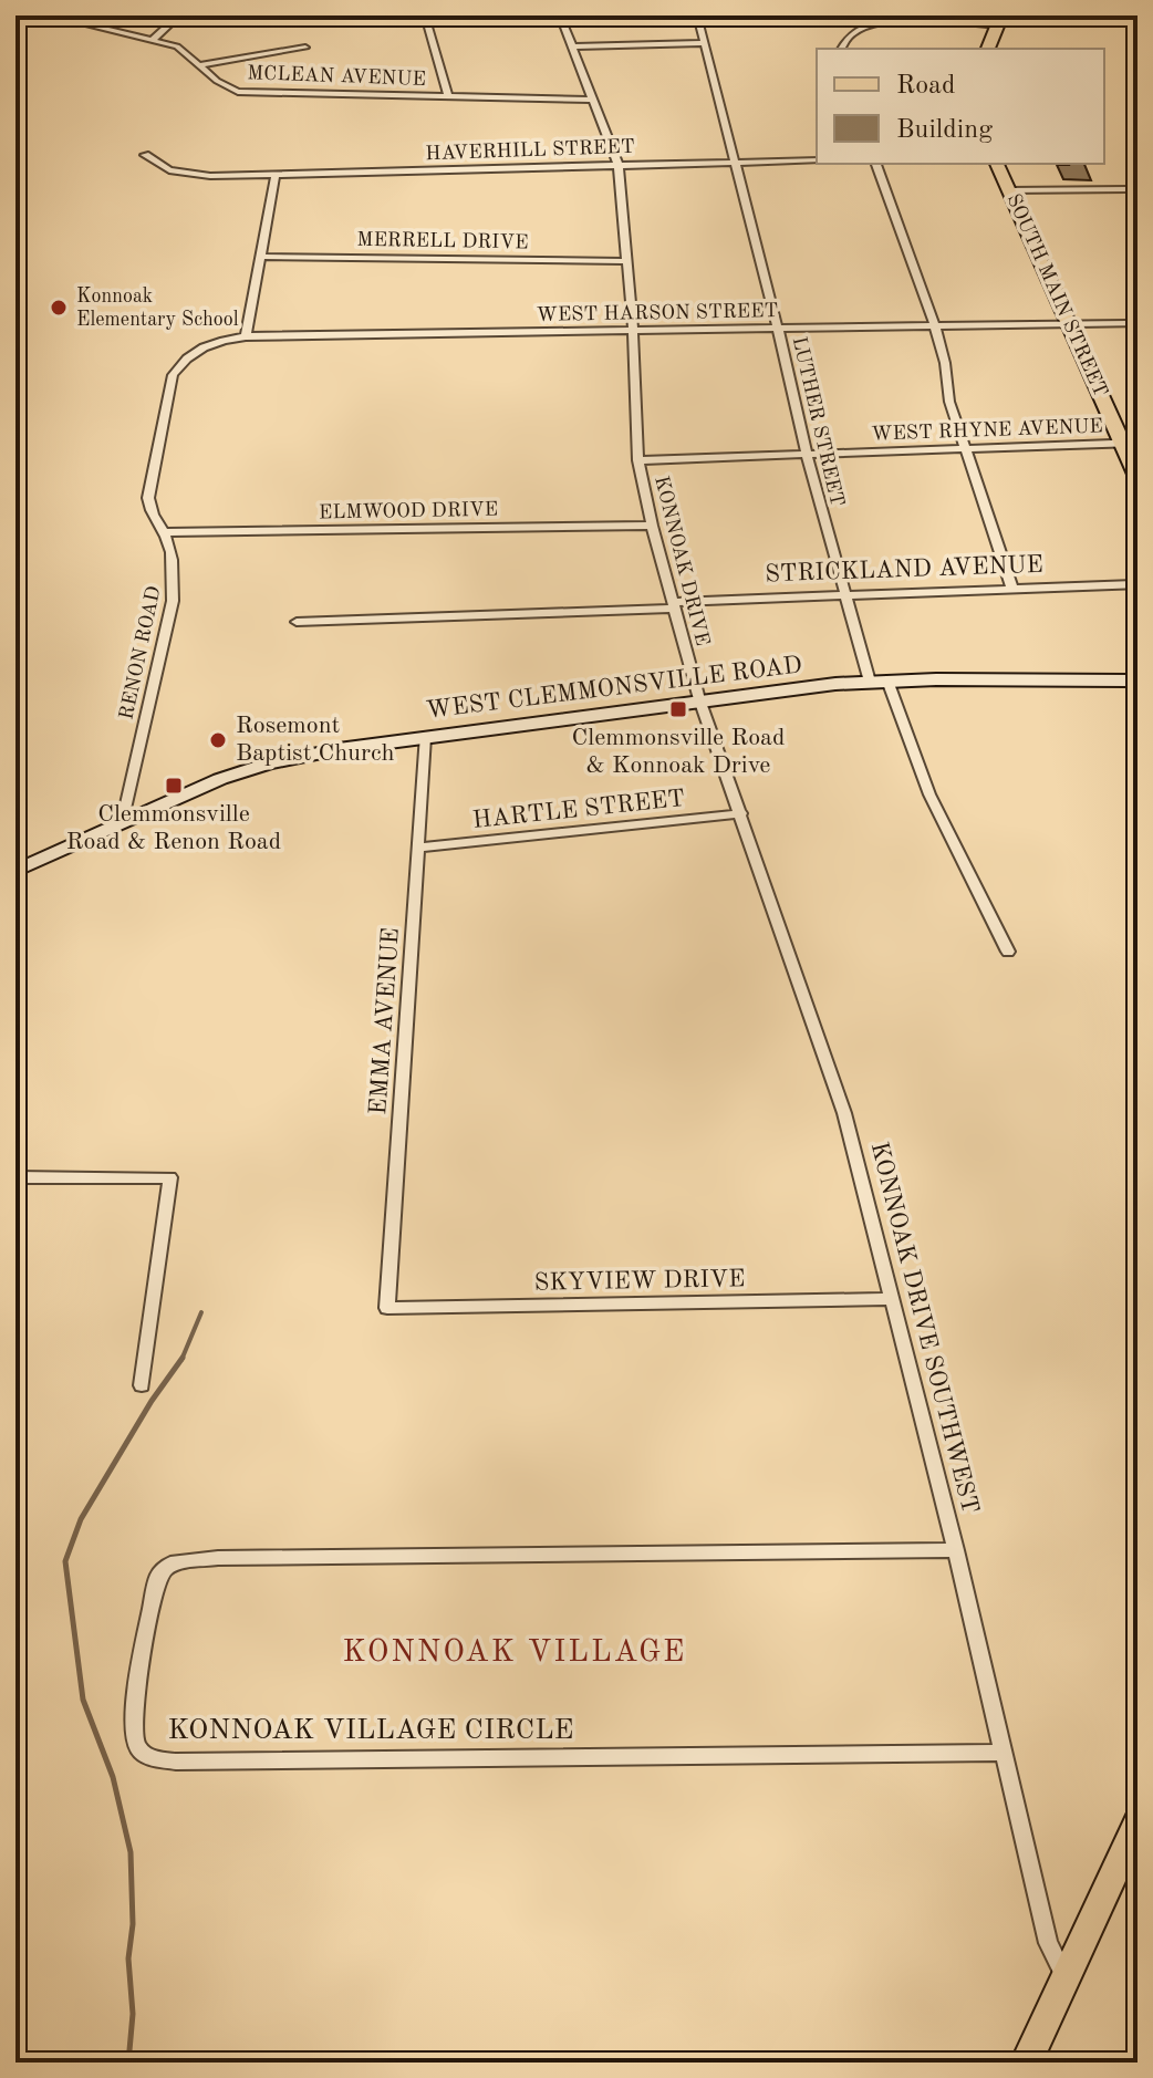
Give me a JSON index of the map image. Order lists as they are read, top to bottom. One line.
{"streets":{"main road":["SOUTH MAIN STREET","WEST CLEMMONSVILLE ROAD"],"street":["MCLEAN AVENUE","HAVERHILL STREET","MERRELL DRIVE","WEST HARSON STREET","LUTHER STREET","WEST RHYNE AVENUE","ELMWOOD DRIVE","KONNOAK DRIVE","STRICKLAND AVENUE","RENON ROAD","HARTLE STREET","EMMA AVENUE","SKYVIEW DRIVE","KONNOAK DRIVE SOUTHWEST","KONNOAK VILLAGE CIRCLE"]},"crossings":[["MCLEAN AVENUE","KONNOAK DRIVE"],["HAVERHILL STREET","LUTHER STREET"],["HAVERHILL STREET","KONNOAK DRIVE"],["MERRELL DRIVE","KONNOAK DRIVE"],["SOUTH MAIN STREET","WEST HARSON STREET"],["SOUTH MAIN STREET","WEST RHYNE AVENUE"],["WEST HARSON STREET","LUTHER STREET"],["WEST HARSON STREET","KONNOAK DRIVE"],["WEST HARSON STREET","RENON ROAD"],["LUTHER STREET","WEST RHYNE AVENUE"],["LUTHER STREET","STRICKLAND AVENUE"],["LUTHER STREET","WEST CLEMMONSVILLE ROAD"],["WEST RHYNE AVENUE","KONNOAK DRIVE"],["ELMWOOD DRIVE","KONNOAK DRIVE"],["ELMWOOD DRIVE","RENON ROAD"],["KONNOAK DRIVE","STRICKLAND AVENUE"],["KONNOAK DRIVE","WEST CLEMMONSVILLE ROAD"],["KONNOAK DRIVE","KONNOAK DRIVE SOUTHWEST"],["RENON ROAD","WEST CLEMMONSVILLE ROAD"],["WEST CLEMMONSVILLE ROAD","EMMA AVENUE"],["WEST CLEMMONSVILLE ROAD","KONNOAK DRIVE SOUTHWEST"],["HARTLE STREET","EMMA AVENUE"],["HARTLE STREET","KONNOAK DRIVE SOUTHWEST"],["EMMA AVENUE","SKYVIEW DRIVE"],["SKYVIEW DRIVE","KONNOAK DRIVE SOUTHWEST"],["KONNOAK DRIVE SOUTHWEST","KONNOAK VILLAGE CIRCLE"]],"districts":["KONNOAK VILLAGE"],"places":{"other":["Konnoak Elementary School","Rosemont Baptist Church"],"transit":["Clemmonsville Road & Konnoak Drive","Clemmonsville Road & Renon Road"]},"legend":["Road","Building"]}
